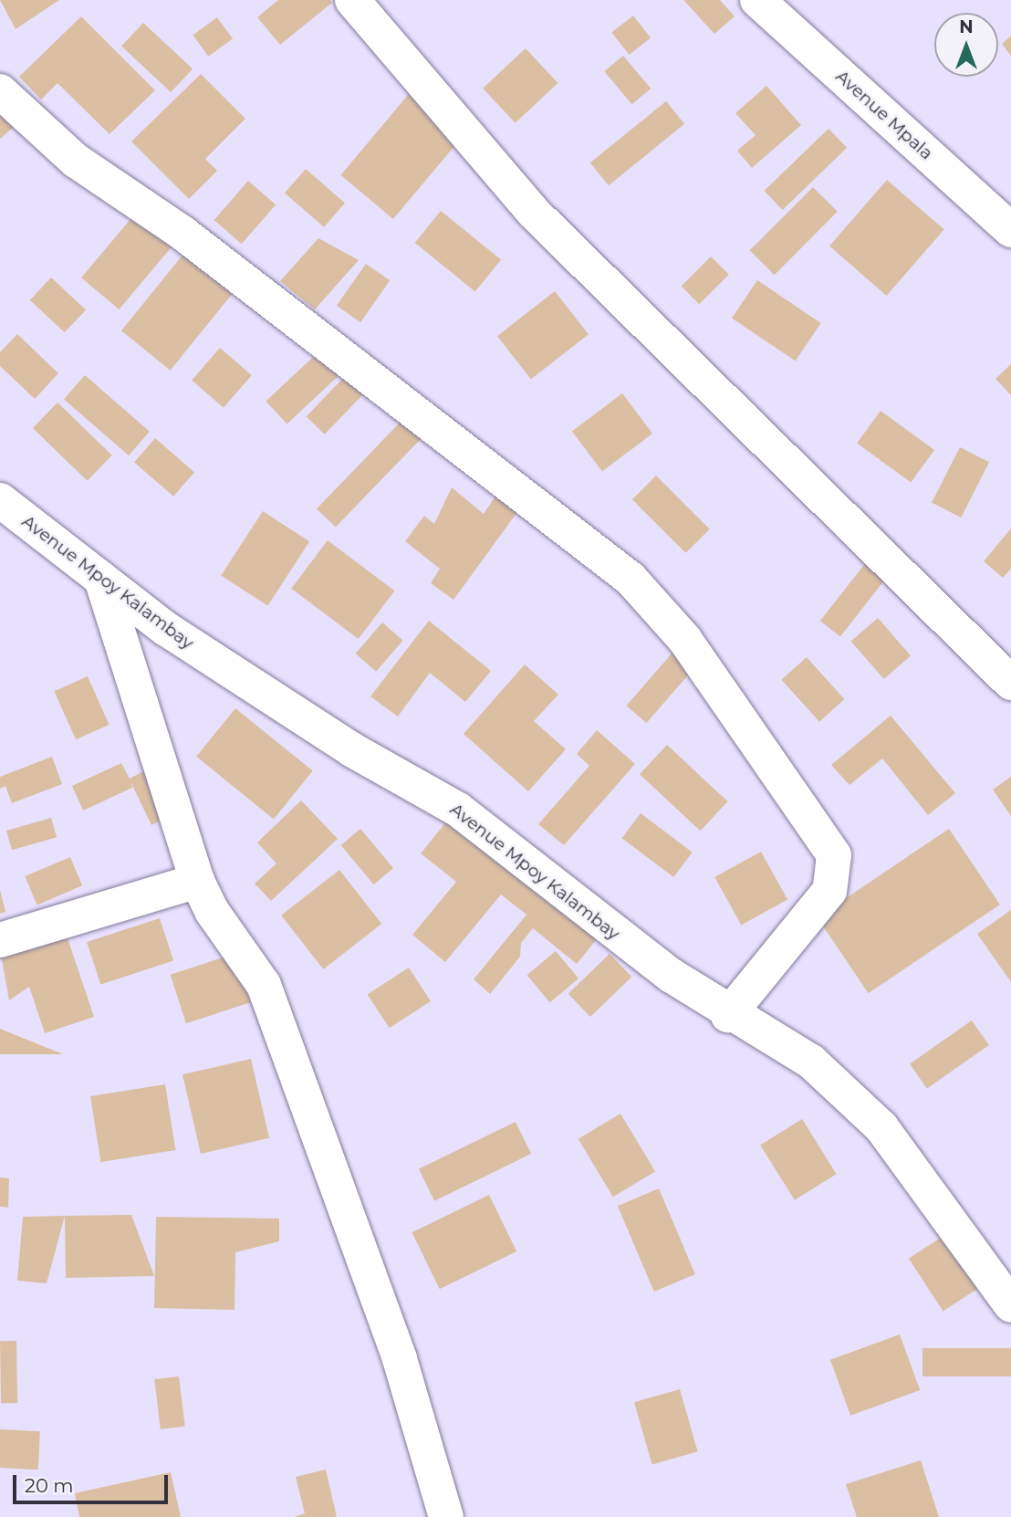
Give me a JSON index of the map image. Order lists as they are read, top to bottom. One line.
{"streets":{"street":["Avenue Mpala","Avenue Mpoy Kalambay"]},"scale_bar":"20 m","north":"top"}
